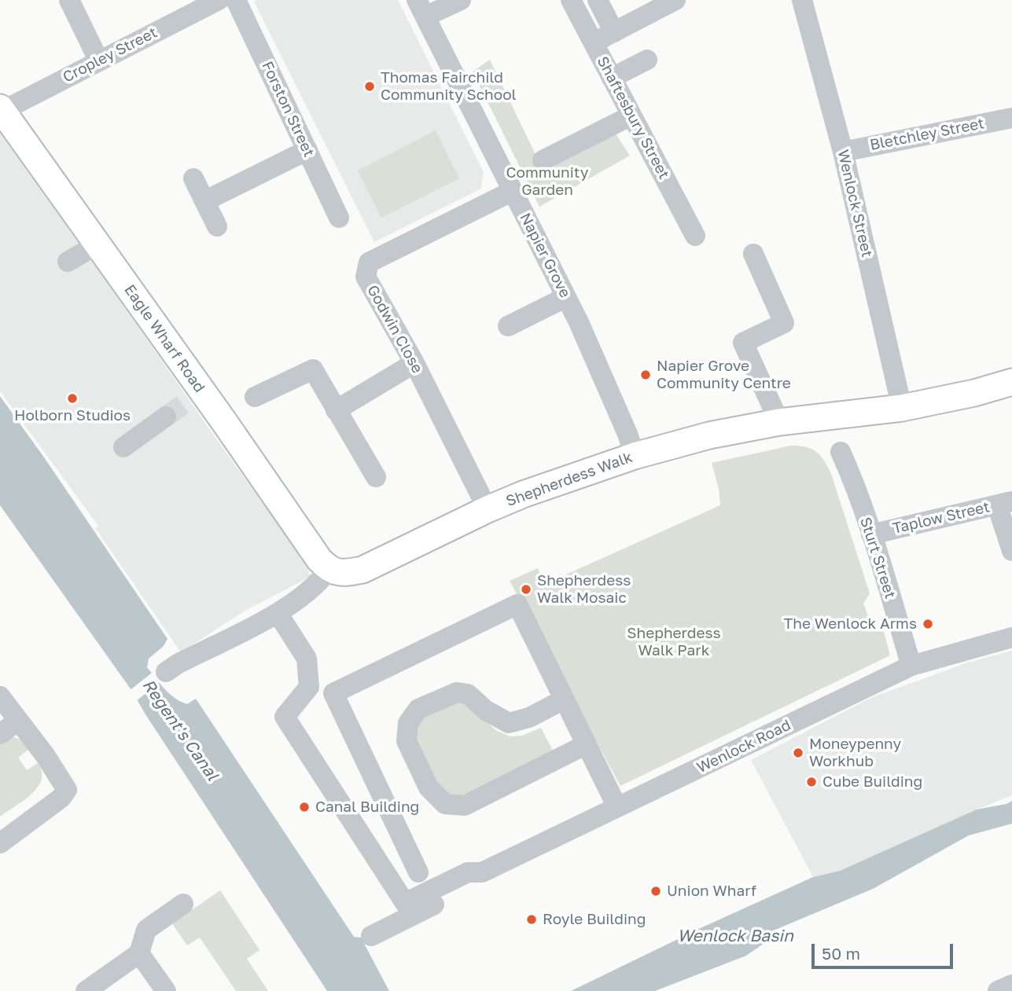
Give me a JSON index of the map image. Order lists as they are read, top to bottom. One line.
{"streets":{"main road":["Eagle Wharf Road","Shepherdess Walk"],"street":["Cropley Street","Forston Street","Shaftesbury Street","Bletchley Street","Wenlock Street","Napier Grove","Godwin Close","Taplow Street","Sturt Street","Wenlock Road"]},"crossings":[["Cropley Street","Eagle Wharf Road"],["Bletchley Street","Wenlock Street"],["Wenlock Street","Shepherdess Walk"],["Napier Grove","Godwin Close"],["Napier Grove","Shepherdess Walk"],["Godwin Close","Shepherdess Walk"],["Eagle Wharf Road","Shepherdess Walk"],["Taplow Street","Sturt Street"],["Sturt Street","Wenlock Road"]],"water":["Regent's Canal","Wenlock Basin"],"parks":["Community Garden","Shepherdess Walk Park"],"places":["Thomas Fairchild Community School","Napier Grove Community Centre","Holborn Studios","Shepherdess Walk Mosaic","The Wenlock Arms","Moneypenny Workhub","Cube Building","Canal Building","Union Wharf","Royle Building"],"scale_bar":"50 m"}
